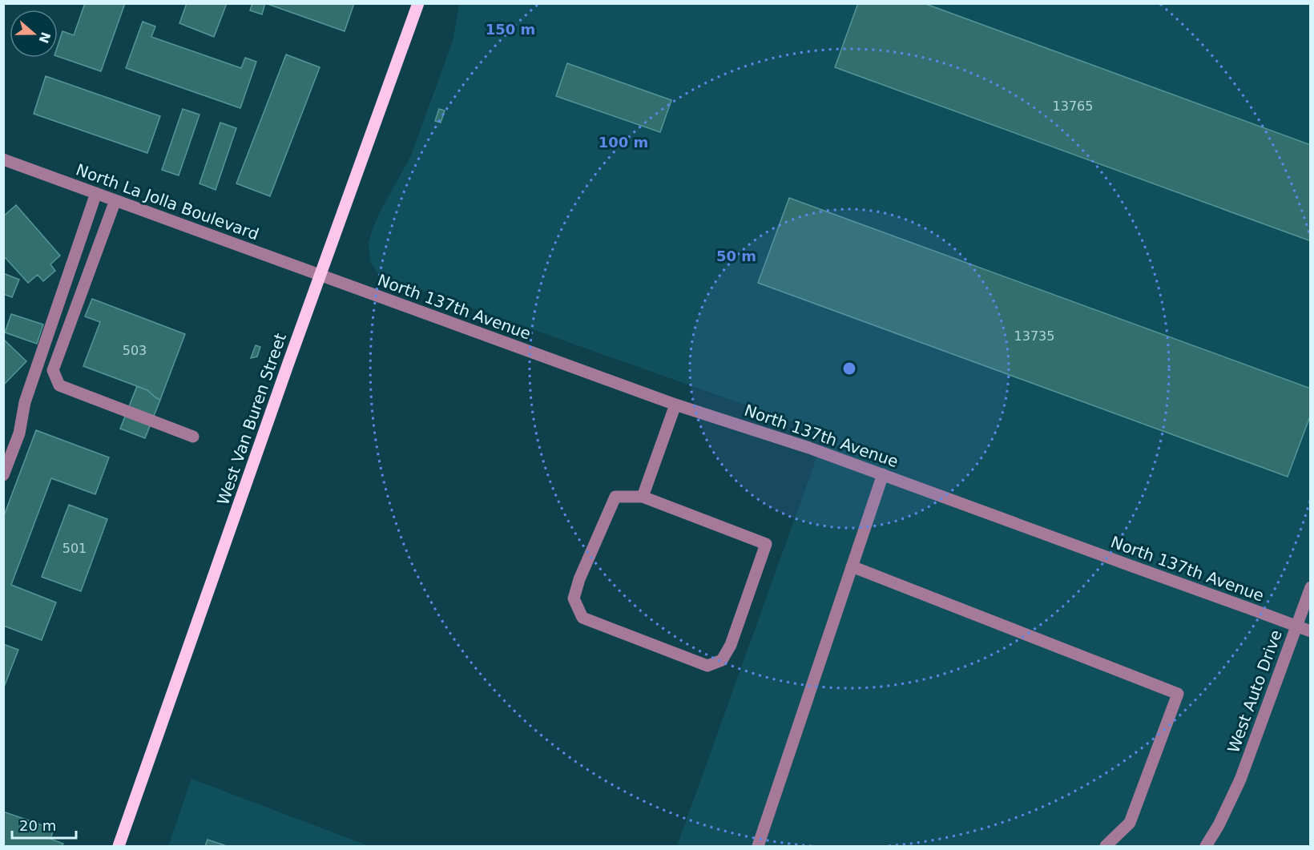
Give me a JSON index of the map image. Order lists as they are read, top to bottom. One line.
{"streets":{"main road":["West Van Buren Street"],"street":["North La Jolla Boulevard","North 137th Avenue","West Auto Drive"]},"crossings":[["North La Jolla Boulevard","North 137th Avenue"],["North La Jolla Boulevard","West Van Buren Street"],["North 137th Avenue","West Van Buren Street"],["North 137th Avenue","West Auto Drive"]],"house_numbers":["13765","13735","503","501"],"scale_bar":"20 m","north":"right","rings":["150 m","100 m","50 m"]}
